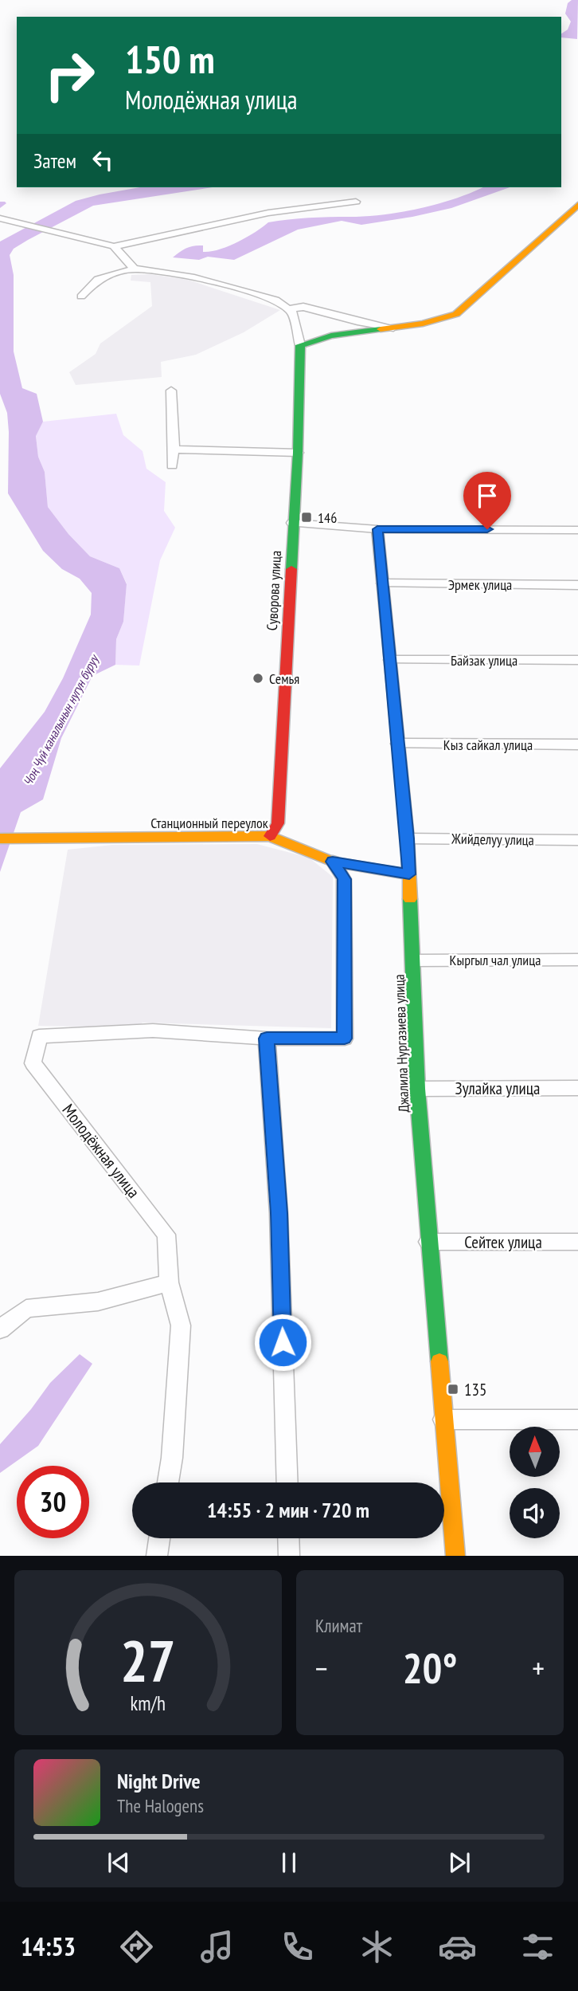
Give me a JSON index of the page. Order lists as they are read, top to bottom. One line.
{"streets":{"street":["Эрмек улица","Суворова улица","Байзак улица","Кыз сайкал улица","Станционный переулок","Жийделуу улица","Кыргыл чал улица","Джалила Нургазиева улица","Зулайка улица","Молодёжная улица","Сейтек улица"]},"crossings":[["Эрмек улица","Джалила Нургазиева улица"],["Суворова улица","Станционный переулок"],["Байзак улица","Джалила Нургазиева улица"],["Кыз сайкал улица","Джалила Нургазиева улица"],["Станционный переулок","Джалила Нургазиева улица"],["Станционный переулок","Молодёжная улица"],["Жийделуу улица","Джалила Нургазиева улица"],["Кыргыл чал улица","Джалила Нургазиева улица"],["Джалила Нургазиева улица","Зулайка улица"],["Джалила Нургазиева улица","Сейтек улица"]],"water":["Чоң Чүй каналынын нугун буруу"],"places":{"transit":["146","135"],"other":["Семья"]},"north":"top","page":{"turn":["150 m","Молодёжная улица"],"then":"Затем","limit":"30","trip":"14:55 · 2 мин · 720 m","tile":"Климат","heat":["−","20°","+"],"song":["Night Drive","The Halogens"],"tabs":"14:53","gauge":["27","km/h"]}}
